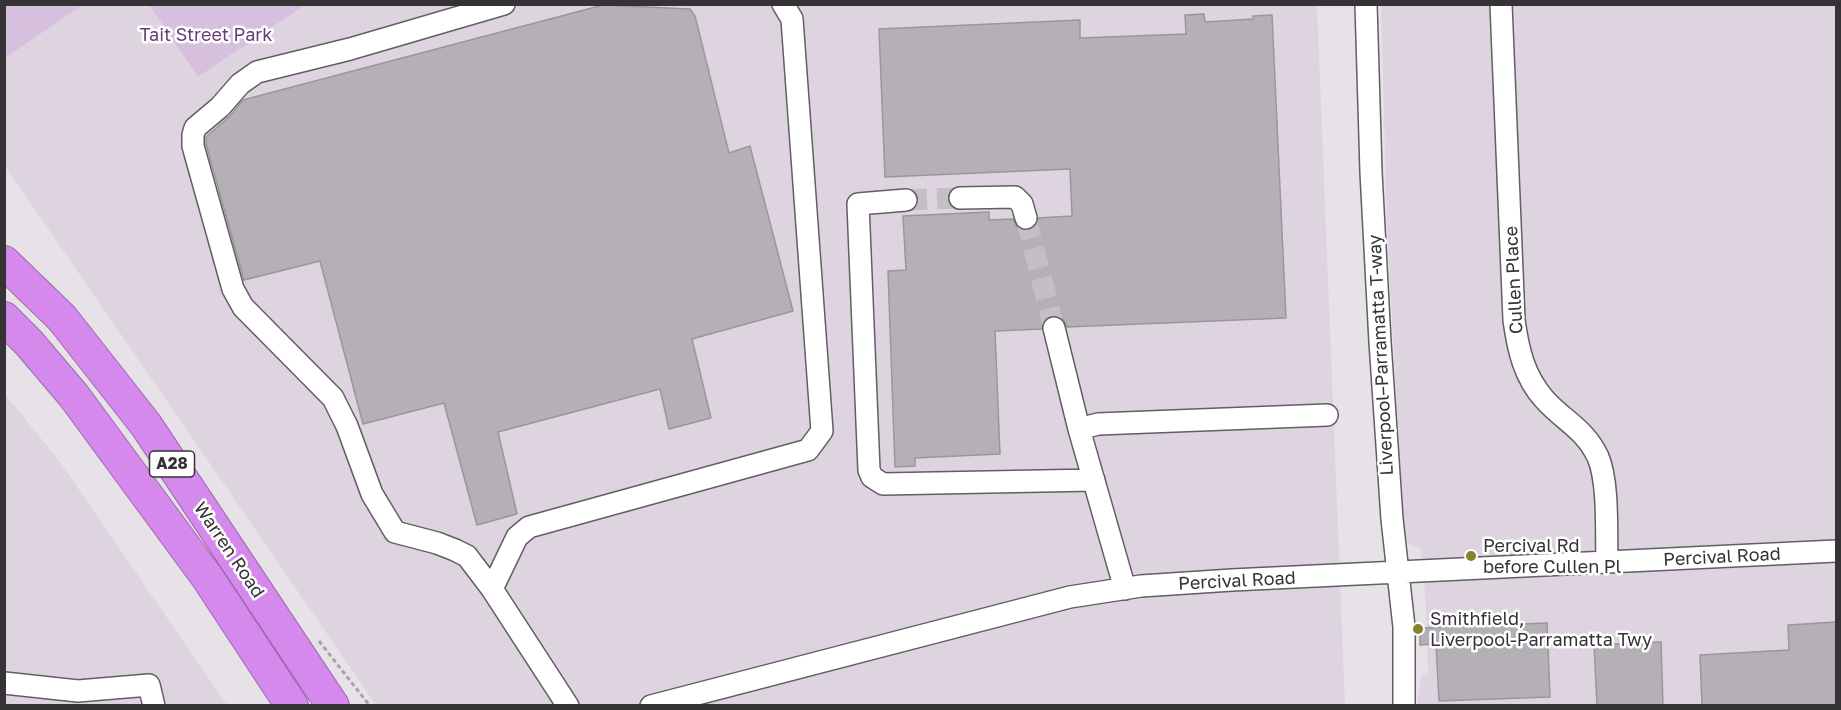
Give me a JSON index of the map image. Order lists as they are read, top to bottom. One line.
{"streets":{"highway":["A28","Warren Road"],"street":["Cullen Place","Liverpool–Parramatta T-way","Percival Road"]},"crossings":[["Cullen Place","Percival Road"],["Liverpool–Parramatta T-way","Percival Road"]],"parks":["Tait Street Park"],"places":["Percival Rd before Cullen Pl","Smithfield, Liverpool-Parramatta Twy"]}
